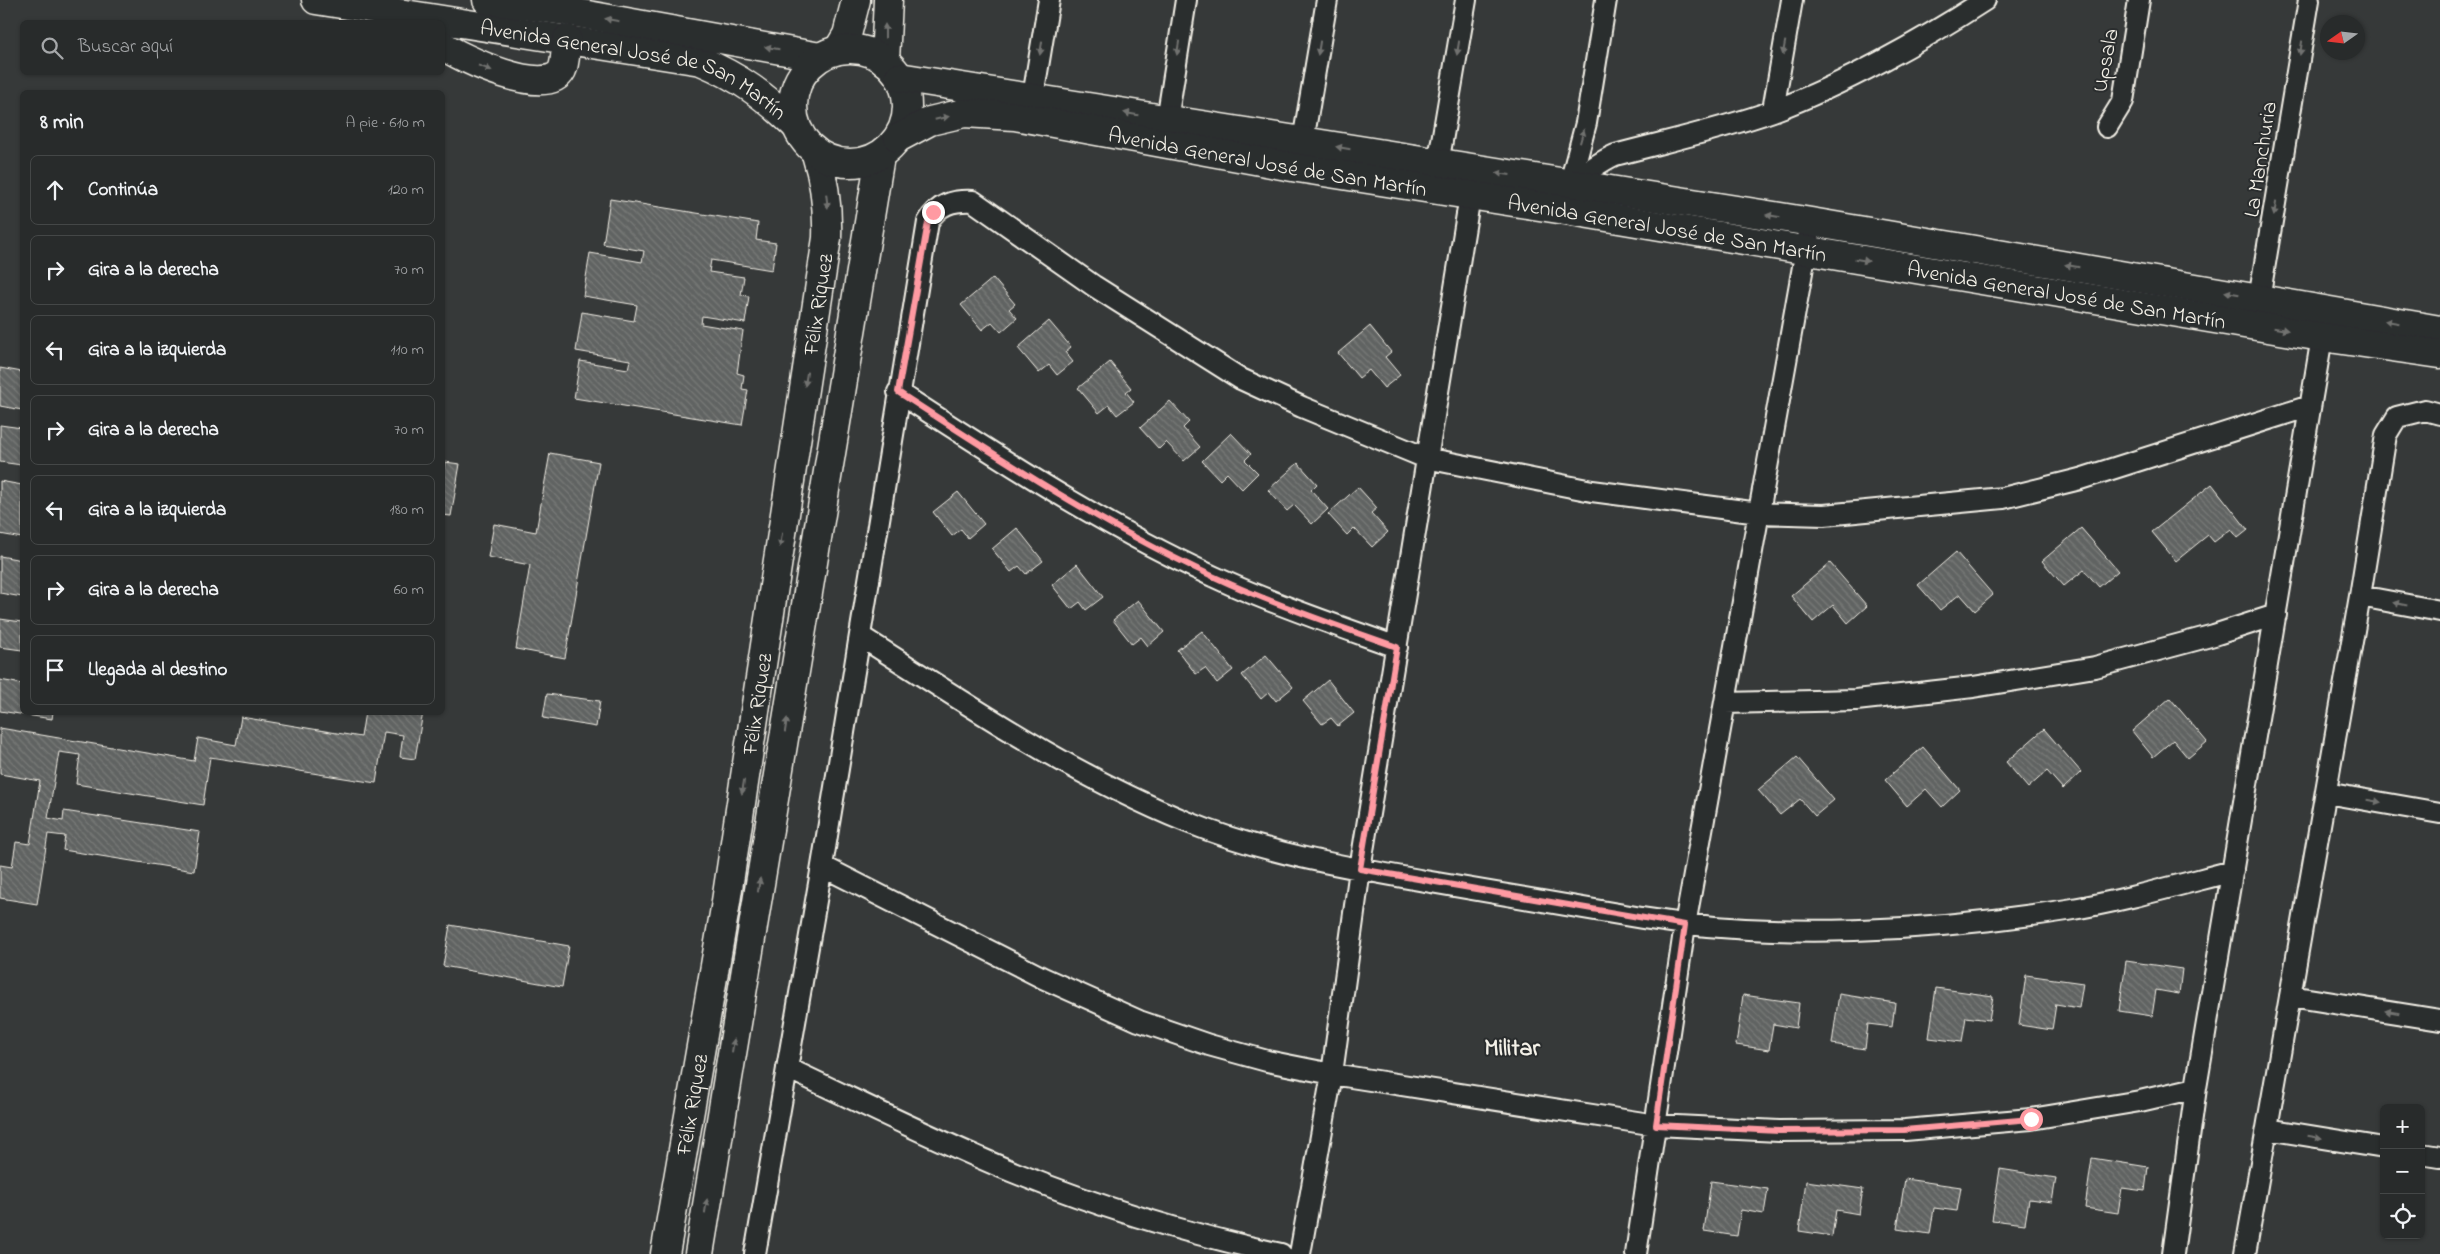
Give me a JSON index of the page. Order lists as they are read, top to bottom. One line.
{"streets":{"main road":["Avenida General José de San Martín","Félix Riquez"],"street":["Upsala","La Manchuria"]},"crossings":[["Avenida General José de San Martín","La Manchuria"],["Avenida General José de San Martín","Félix Riquez"]],"one_way":["La Manchuria"],"districts":["Militar"],"north":"left","page":{"search":"Buscar aquí","heading":["8 min","A pie · 610 m"],"list":[["Continúa","120 m"],["Gira a la derecha","70 m"],["Gira a la izquierda","110 m"],["Gira a la derecha","70 m"],["Gira a la izquierda","180 m"],["Gira a la derecha","60 m"],"Llegada al destino"],"map_buttons":["+","−"]}}
